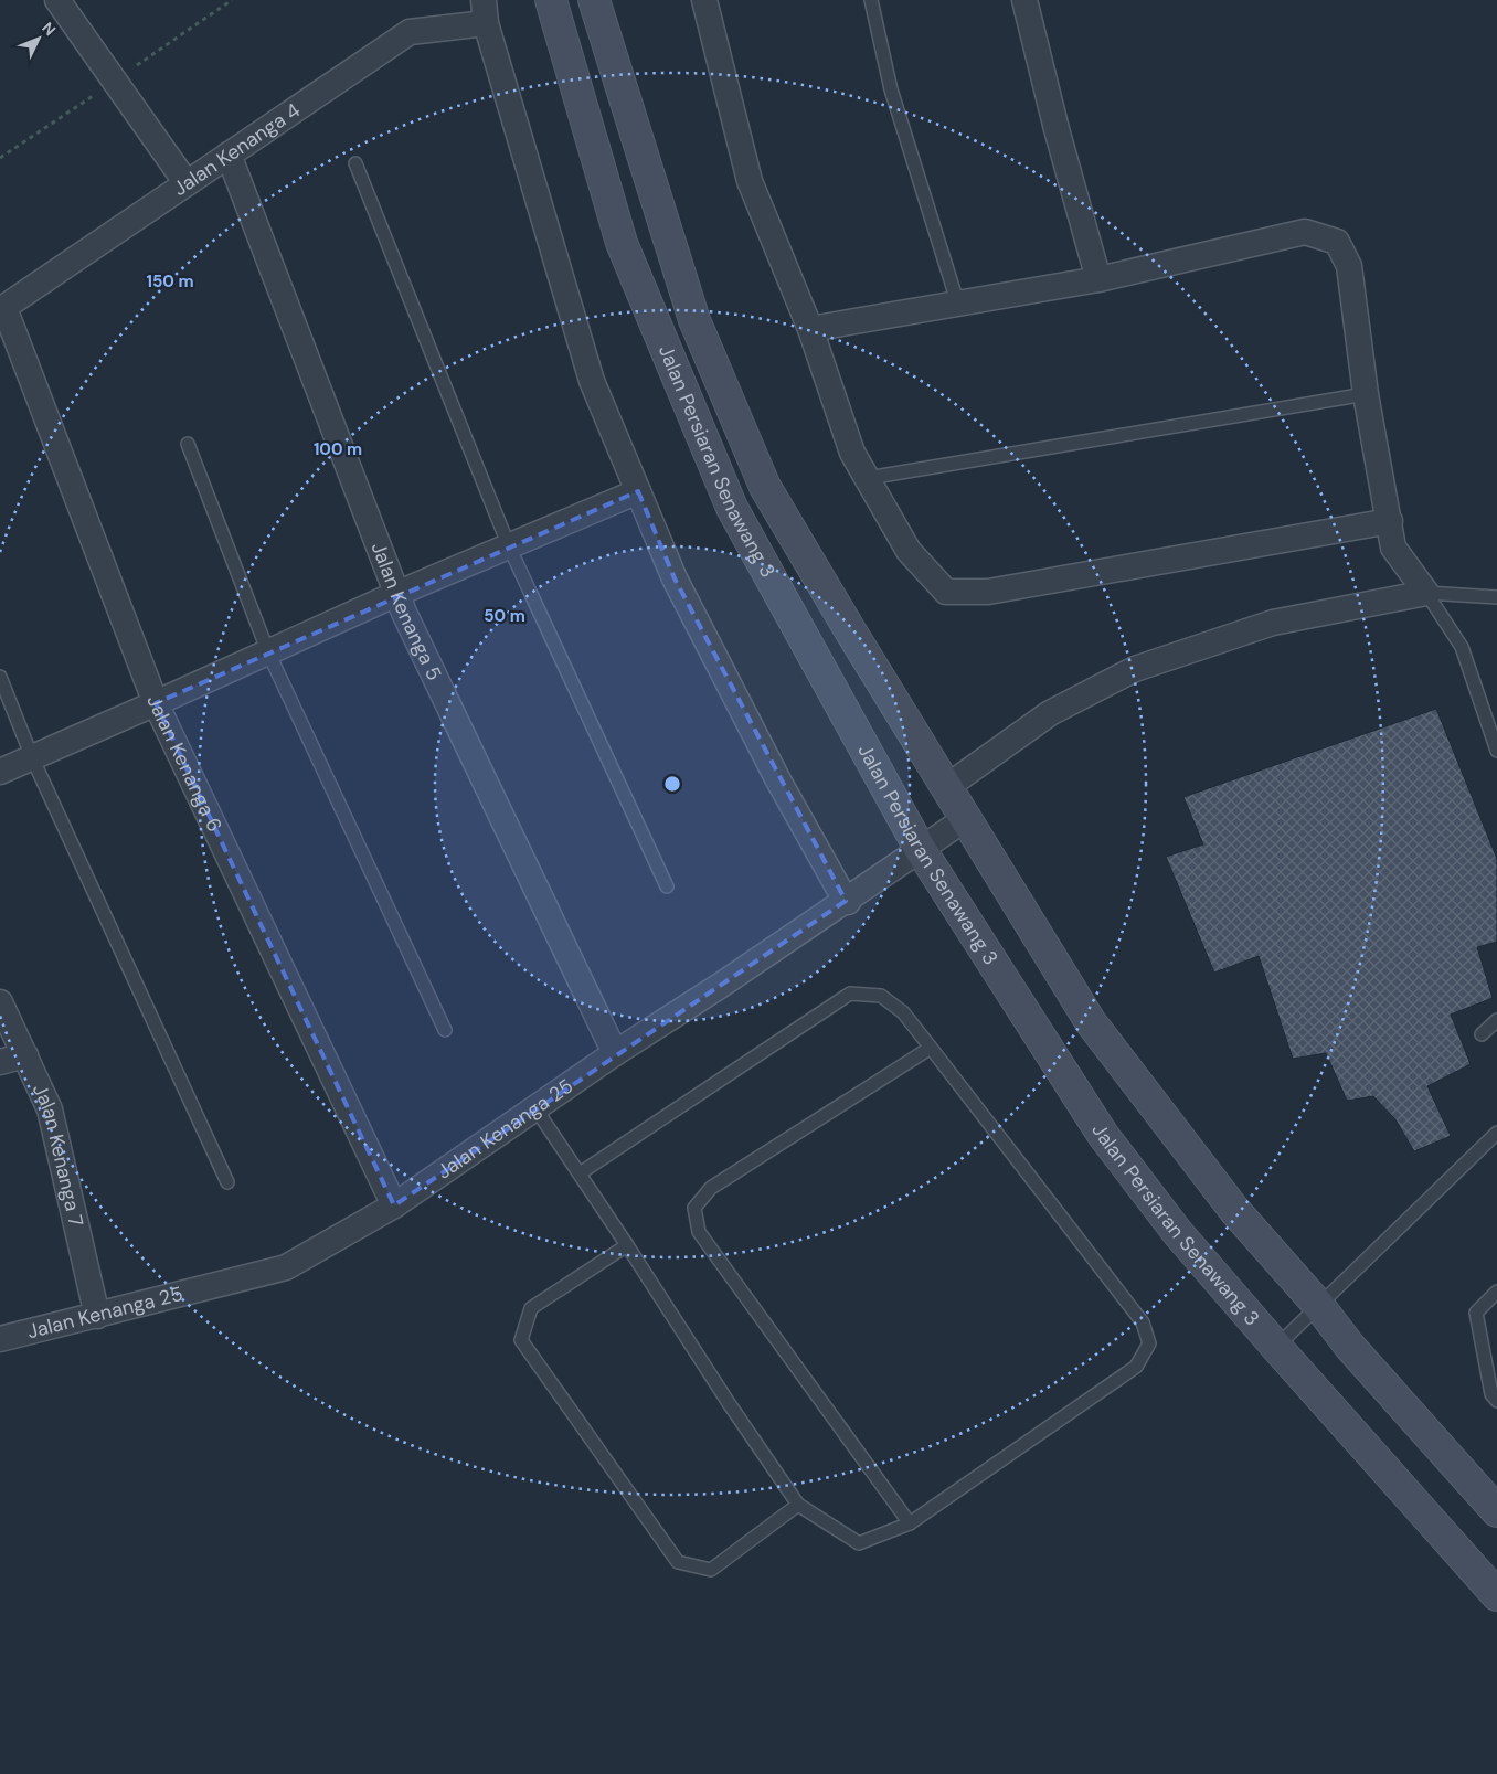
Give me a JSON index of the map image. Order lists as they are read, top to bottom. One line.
{"streets":{"street":["Jalan Kenanga 4","Jalan Persiaran Senawang 3","Jalan Kenanga 5","Jalan Kenanga 6","Jalan Kenanga 25","Jalan Kenanga 7"]},"crossings":[["Jalan Kenanga 4","Jalan Kenanga 5"],["Jalan Kenanga 4","Jalan Kenanga 6"],["Jalan Persiaran Senawang 3","Jalan Kenanga 25"],["Jalan Kenanga 5","Jalan Kenanga 25"],["Jalan Kenanga 6","Jalan Kenanga 25"],["Jalan Kenanga 25","Jalan Kenanga 7"]],"north":"top right","rings":["150 m","100 m","50 m"]}
